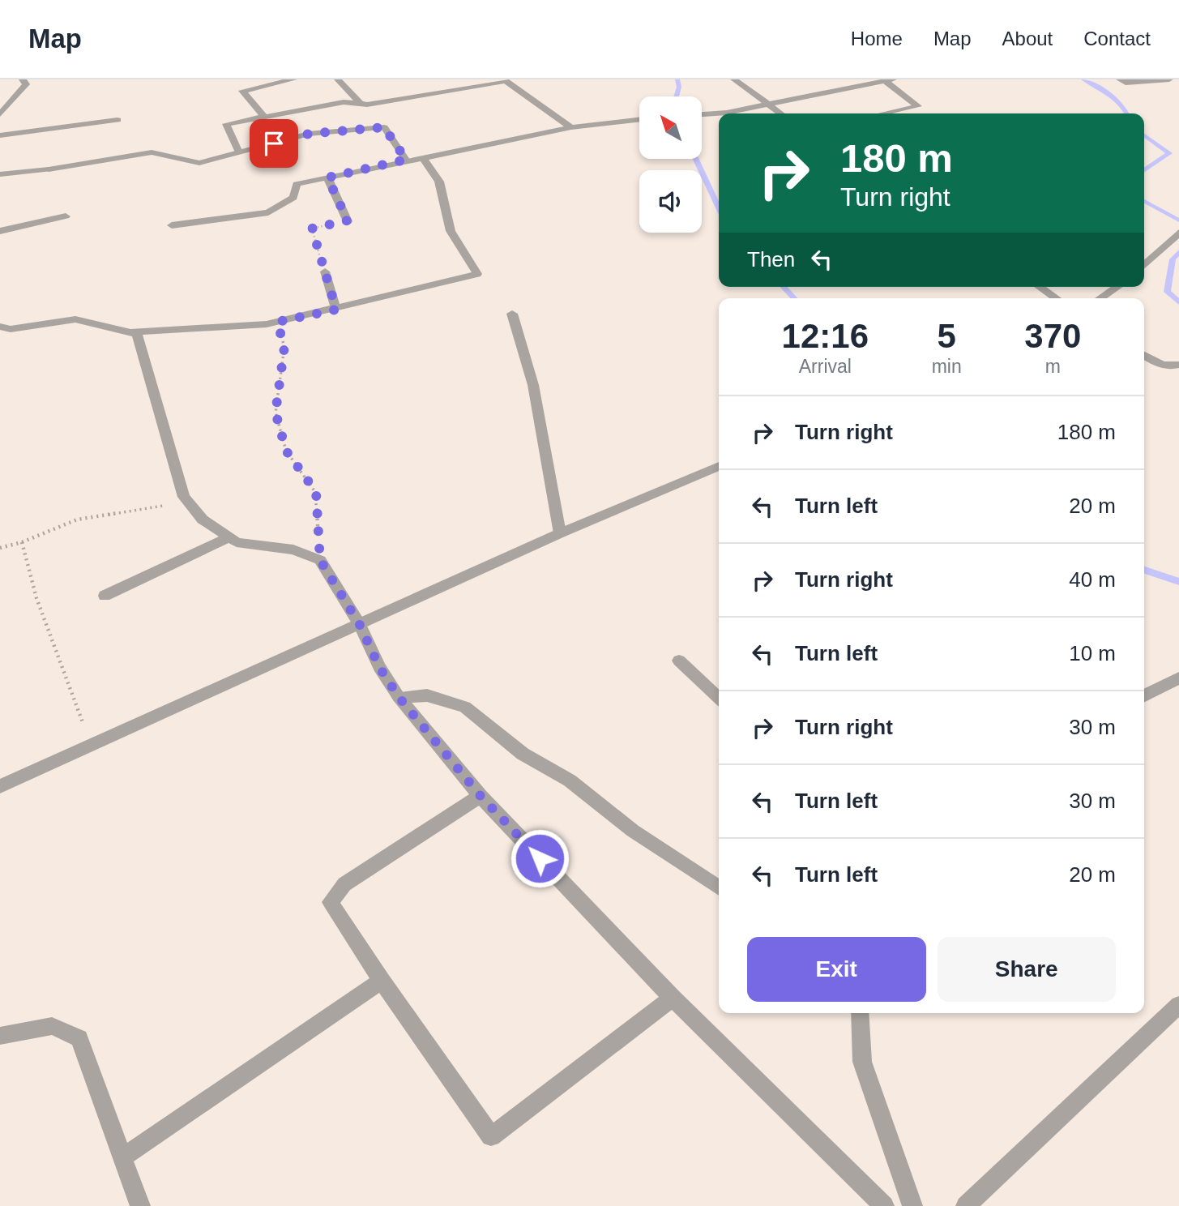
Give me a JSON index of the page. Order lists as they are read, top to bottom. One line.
{"north":"top left","page":{"header":"Map","nav":["Home","Map","About","Contact"],"turn":["180 m","Turn right"],"then":"Then","eta":["12:16","Arrival","5","min","370","m"],"list":[{"name":"Turn right","value":"180 m"},{"name":"Turn left","value":"20 m"},{"name":"Turn right","value":"40 m"},{"name":"Turn left","value":"10 m"},{"name":"Turn right","value":"30 m"},{"name":"Turn left","value":"30 m"},{"name":"Turn left","value":"20 m"}],"buttons":["Exit","Share"]}}
